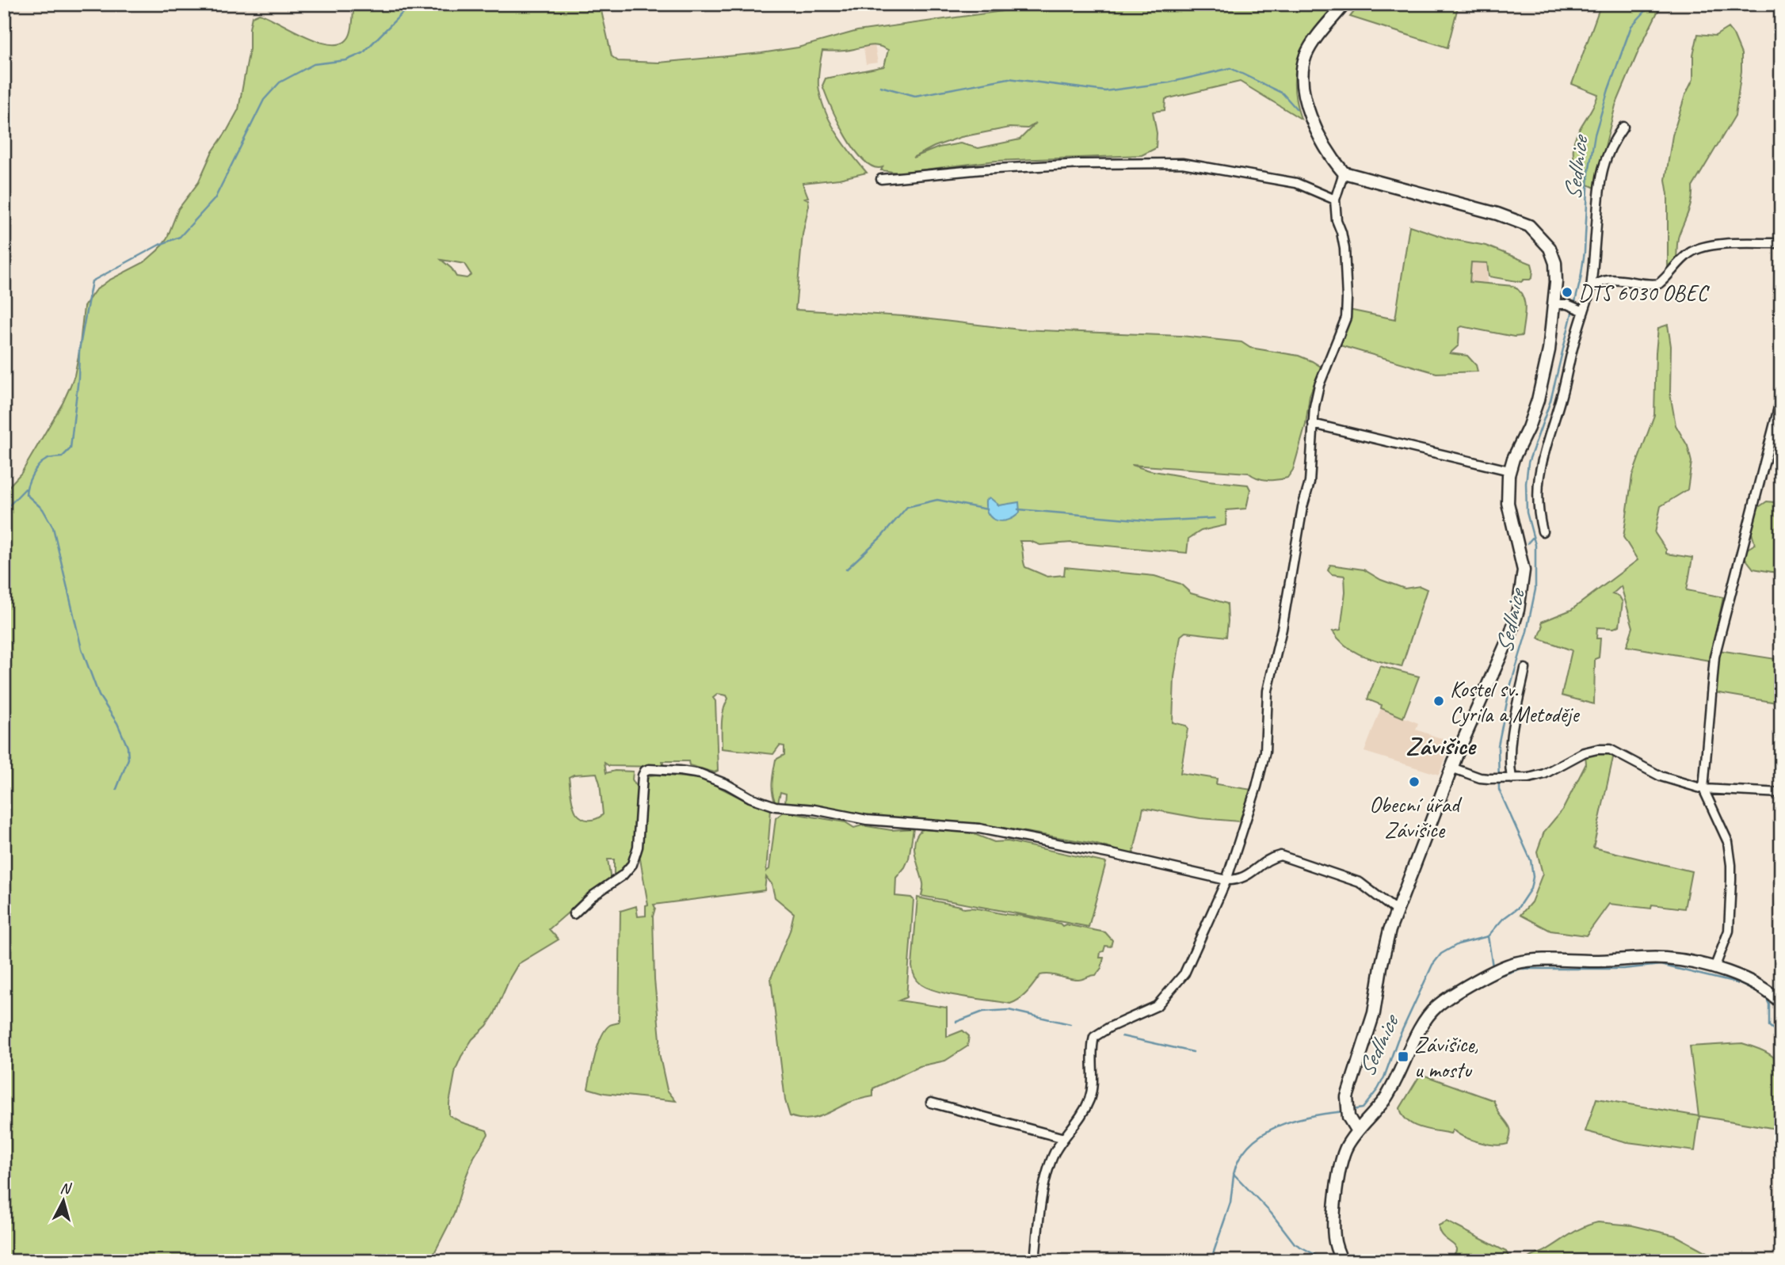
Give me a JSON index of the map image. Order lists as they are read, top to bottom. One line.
{"districts":["Závišice"],"water":["Sedlnice"],"places":{"other":["DTS 6030 OBEC","Kostel sv. Cyrila a Metoděje","Obecní úřad Závišice"],"transit":["Závišice, u mostu"]},"north":"top"}
